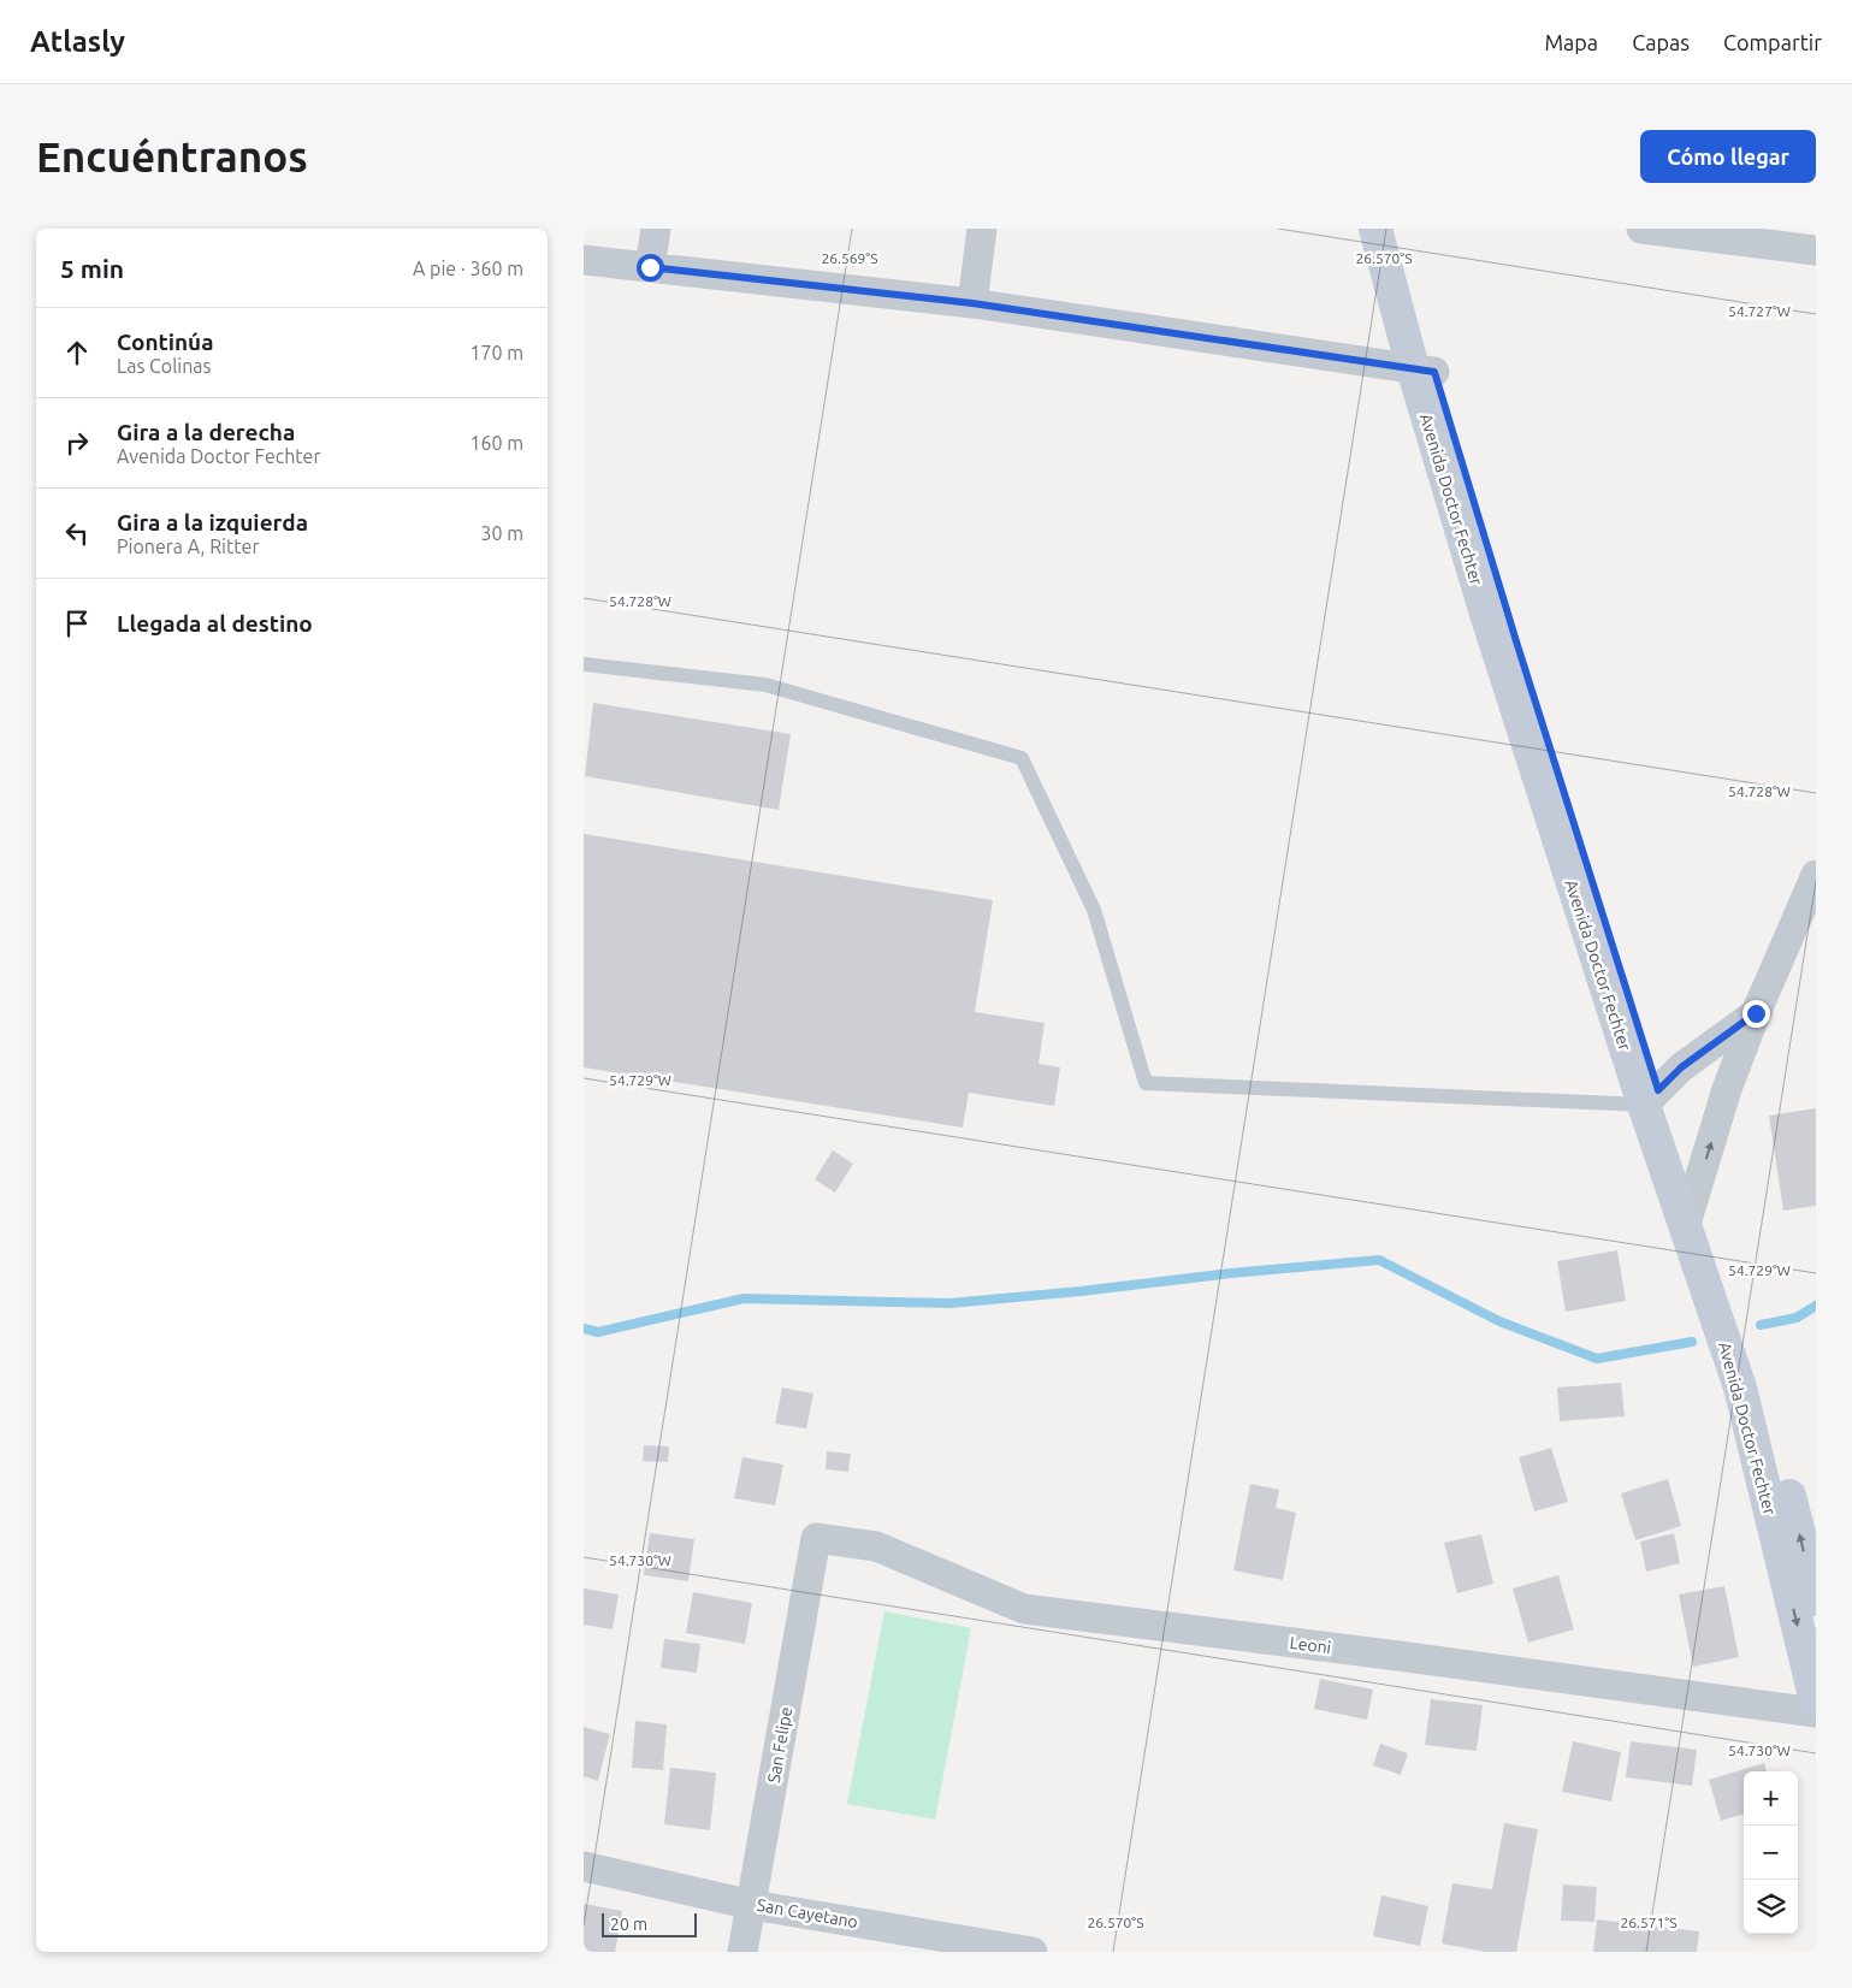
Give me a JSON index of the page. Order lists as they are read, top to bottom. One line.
{"streets":{"main road":["Avenida Doctor Fechter"],"street":["Leoni","San Felipe","San Cayetano"]},"crossings":[["Leoni","San Felipe"],["San Felipe","San Cayetano"]],"scale_bar":"20 m","page":{"header":"Atlasly","nav":["Mapa","Capas","Compartir"],"buttons":"Cómo llegar","title":"Encuéntranos","heading":["5 min","A pie · 360 m"],"list":[["Continúa","Las Colinas","170 m"],["Gira a la derecha","Avenida Doctor Fechter","160 m"],["Gira a la izquierda","Pionera A, Ritter","30 m"],"Llegada al destino"],"map_buttons":["+","−"],"scale":"20 m"},"coordinates":["26.569°S","26.570°S","54.727°W","54.728°W","54.729°W","54.730°W","26.571°S"]}
